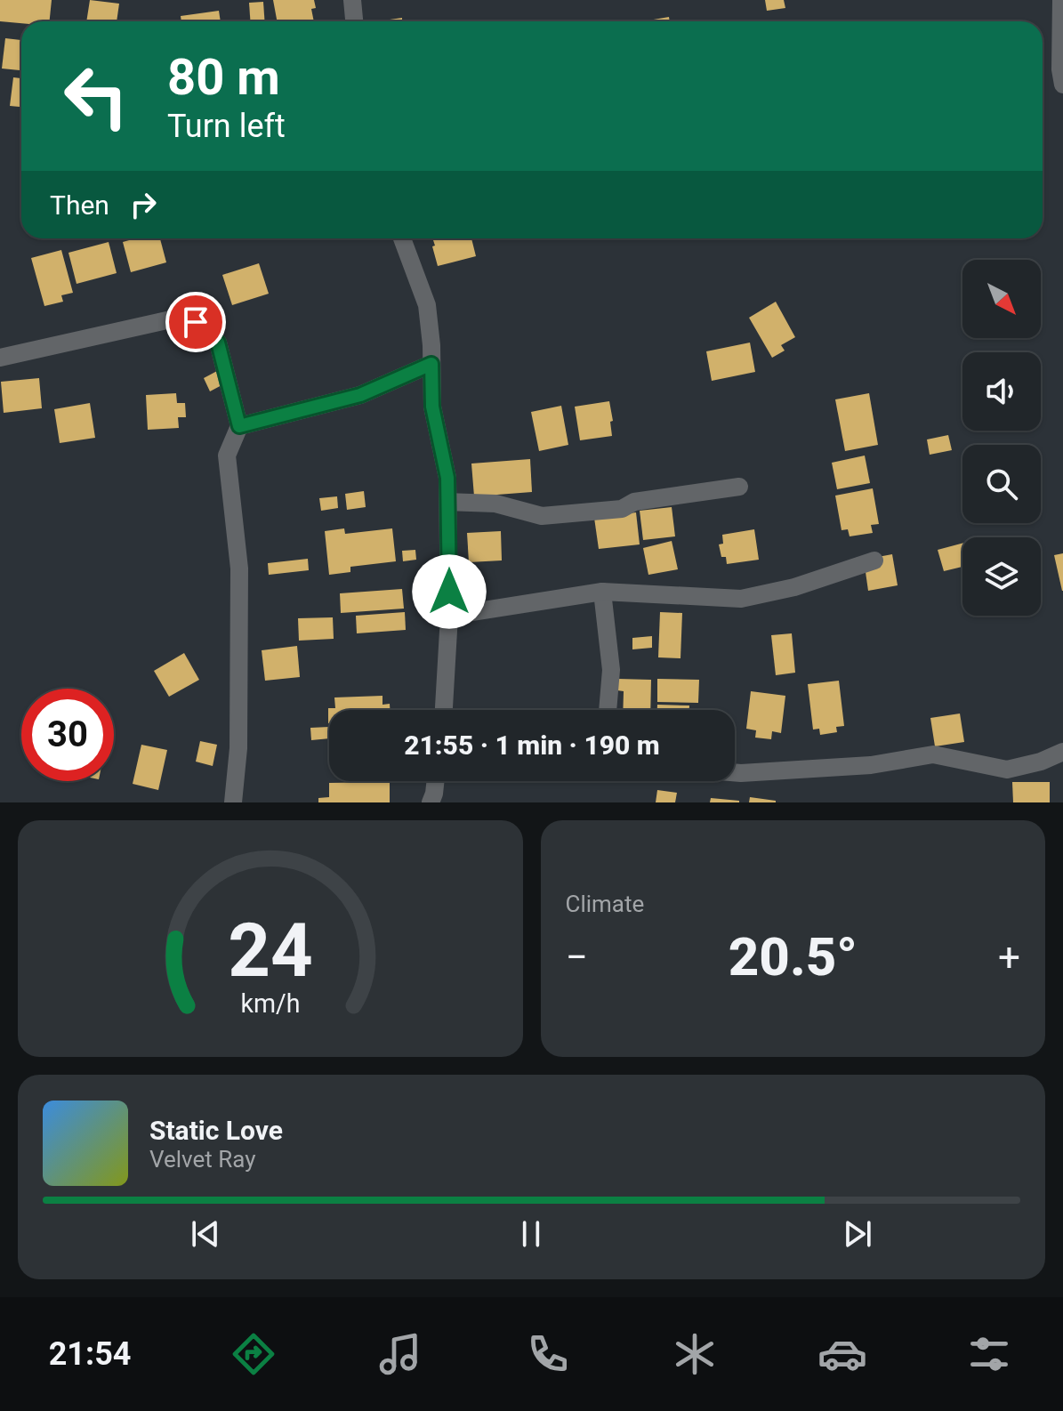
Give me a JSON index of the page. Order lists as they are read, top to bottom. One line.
{"north":"bottom right","page":{"turn":["80 m","Turn left"],"then":"Then","limit":"30","trip":"21:55 · 1 min · 190 m","tile":"Climate","heat":["−","20.5°","+"],"song":["Static Love","Velvet Ray"],"tabs":"21:54","gauge":["24","km/h"]}}
